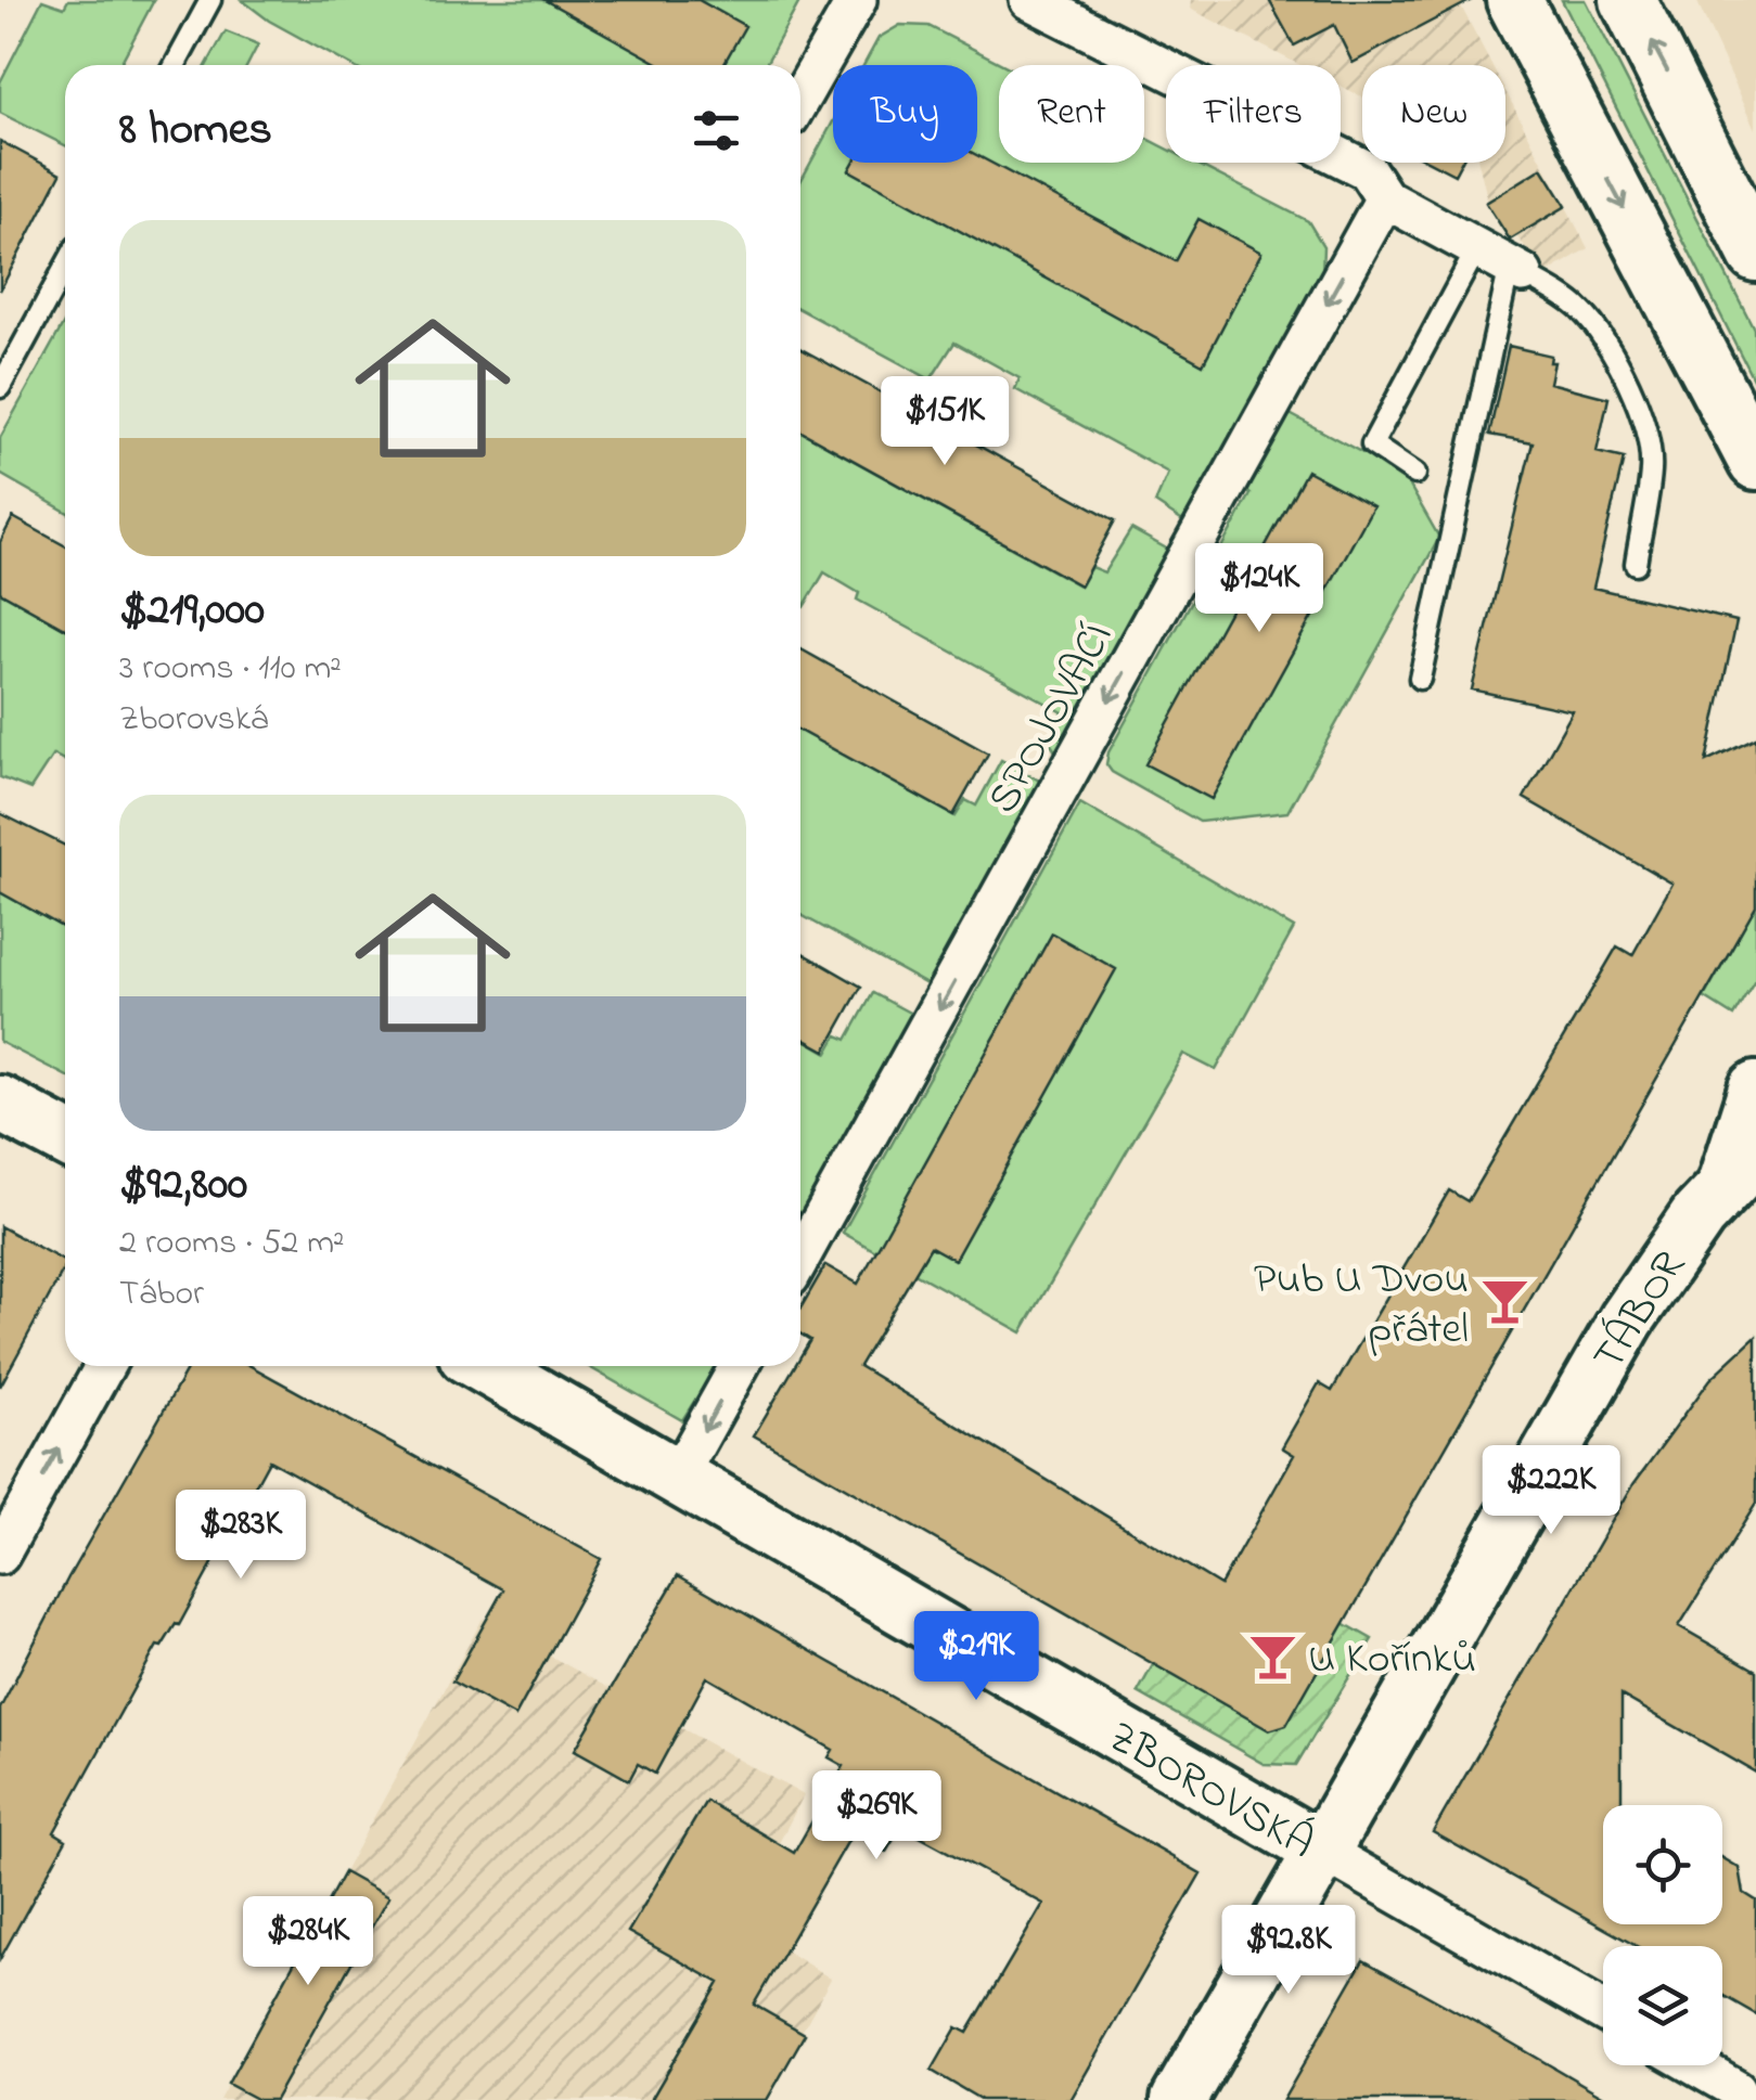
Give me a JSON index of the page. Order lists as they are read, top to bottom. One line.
{"streets":{"street":["SPOJOVACÍ","TÁBOR","ZBOROVSKÁ"]},"crossings":[["TÁBOR","ZBOROVSKÁ"]],"one_way":["SPOJOVACÍ"],"places":{"bar":["Pub U Dvou přátel","U Kořínků"]},"page":{"chip":["Buy","Rent","Filters","New"],"heading":"8 homes","list":[{"name":"$219,000","note":"3 rooms · 110 m² · Zborovská"},{"name":"$92,800","note":"2 rooms · 52 m² · Tábor"}],"price":["$151K","$124K","$222K","$283K","$219K","$269K","$284K","$92.8K"]}}
